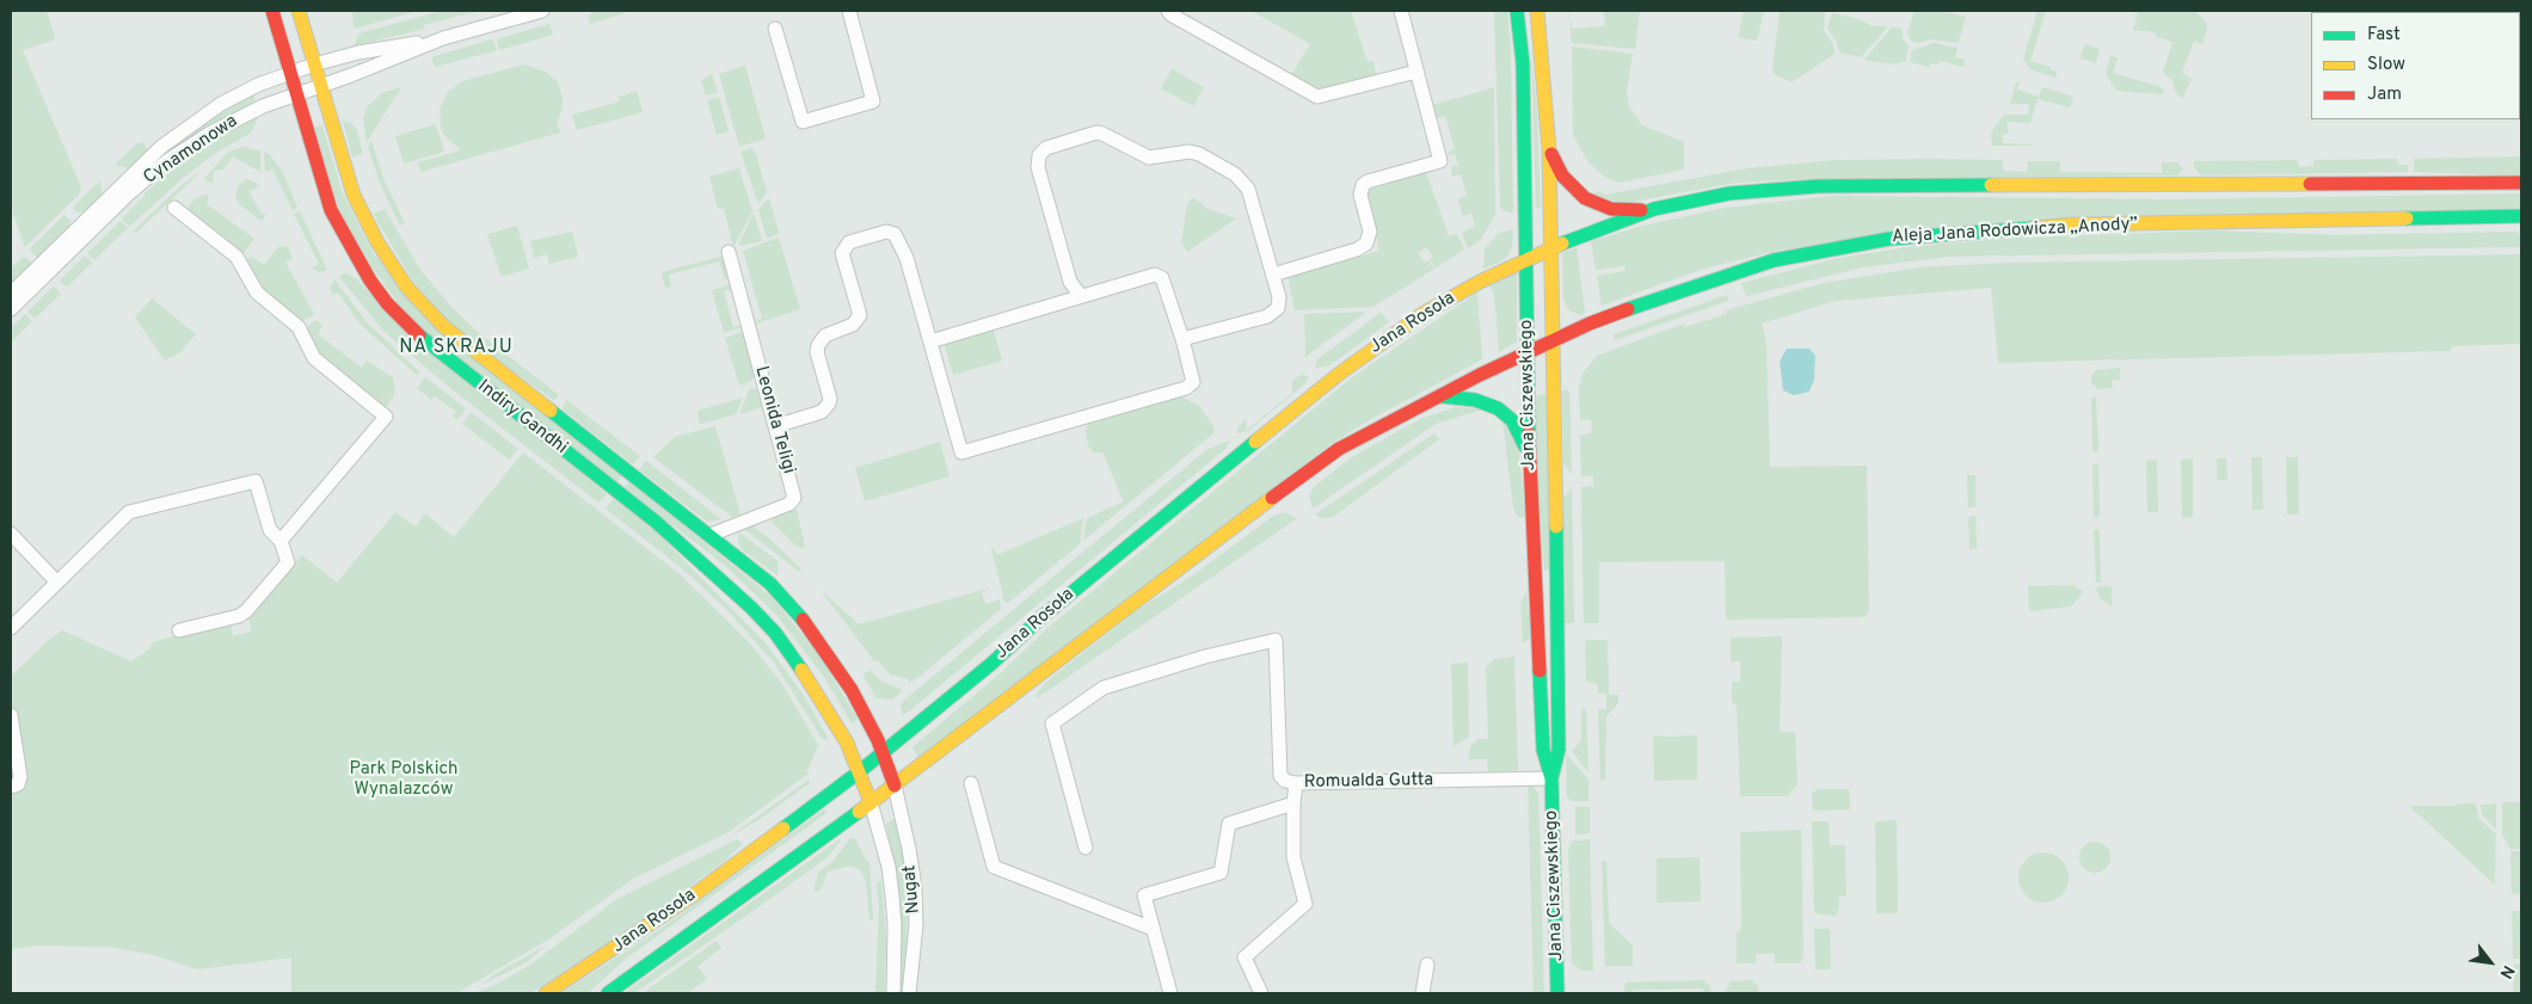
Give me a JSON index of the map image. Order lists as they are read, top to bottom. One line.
{"streets":{"main road":["Aleja Jana Rodowicza „Anody”","Jana Rosoła","Jana Ciszewskiego","Indiry Gandhi"],"street":["Cynamonowa","Leonida Teligi","Romualda Gutta","Nugat"]},"crossings":[["Cynamonowa","Indiry Gandhi"],["Aleja Jana Rodowicza „Anody”","Jana Rosoła"],["Aleja Jana Rodowicza „Anody”","Jana Ciszewskiego"],["Jana Rosoła","Jana Ciszewskiego"],["Jana Rosoła","Indiry Gandhi"],["Jana Rosoła","Nugat"],["Jana Ciszewskiego","Romualda Gutta"],["Indiry Gandhi","Leonida Teligi"],["Indiry Gandhi","Nugat"]],"districts":["NA SKRAJU"],"parks":["Park Polskich Wynalazców"],"legend":["Fast","Slow","Jam"],"north":"bottom right"}
